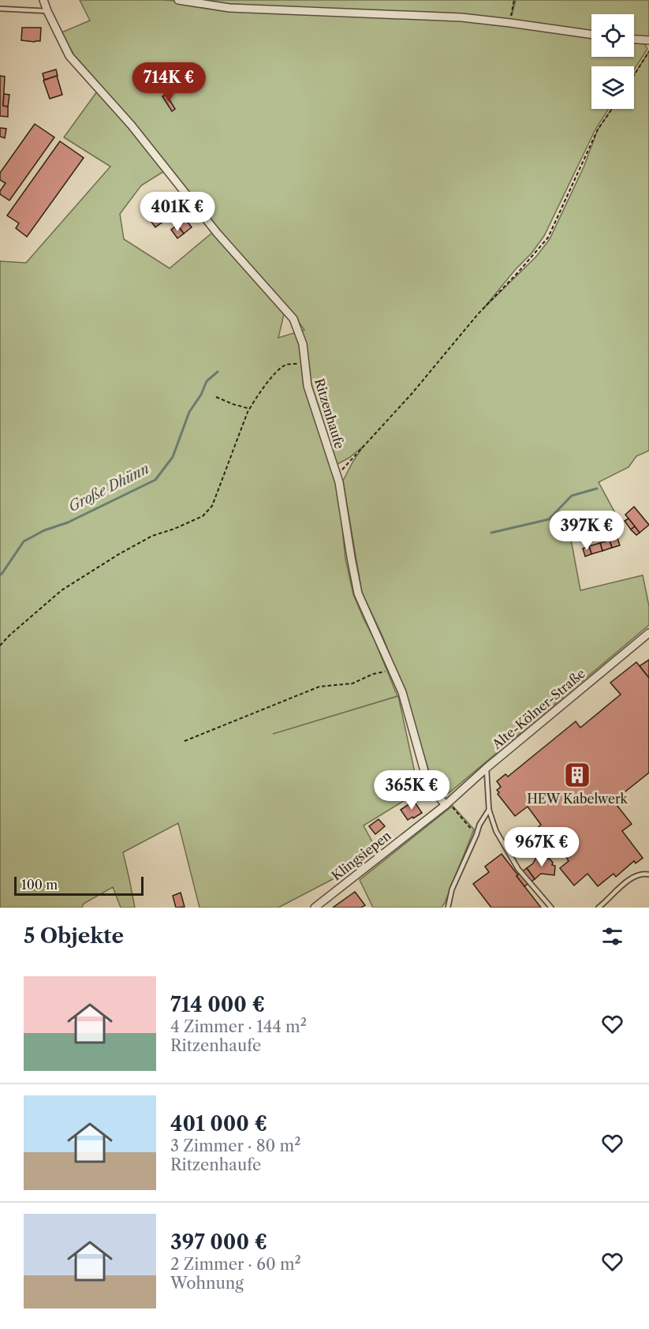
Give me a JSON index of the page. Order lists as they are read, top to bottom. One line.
{"streets":{"street":["Ritzenhaufe","Alte-Kölner-Straße","Klingsiepen"]},"crossings":[["Ritzenhaufe","Alte-Kölner-Straße"],["Ritzenhaufe","Klingsiepen"],["Alte-Kölner-Straße","Klingsiepen"]],"water":["Große Dhünn"],"places":{"building":["HEW Kabelwerk"]},"scale_bar":"100 m","page":{"price":["714K €","401K €","397K €","365K €","967K €"],"scale":"100 m","heading":"5 Objekte","list":[{"name":"714 000 €","note":"4 Zimmer · 144 m² · Ritzenhaufe"},{"name":"401 000 €","note":"3 Zimmer · 80 m² · Ritzenhaufe"},{"name":"397 000 €","note":"2 Zimmer · 60 m² · Wohnung"}]}}
